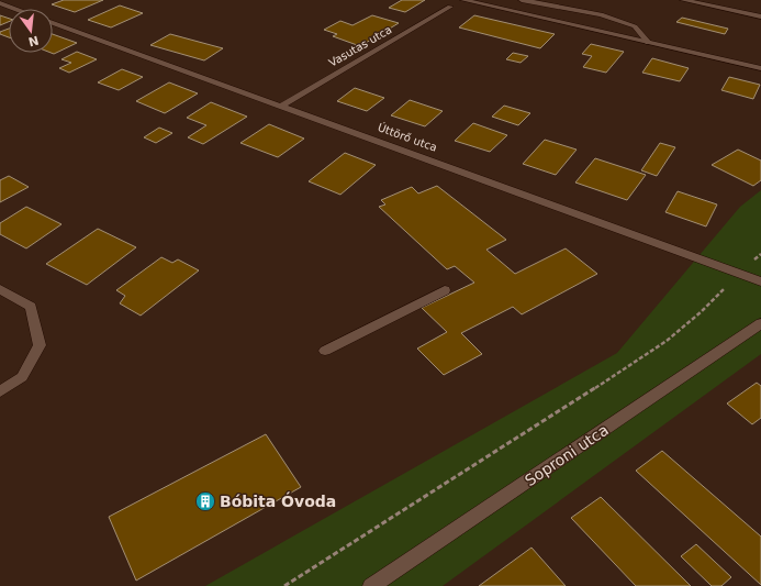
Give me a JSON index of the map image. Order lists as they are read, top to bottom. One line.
{"streets":{"street":["Vasutas utca","Úttörő utca","Soproni utca"]},"crossings":[["Vasutas utca","Úttörő utca"]],"places":{"building":["Bóbita Óvoda"]},"north":"bottom"}
